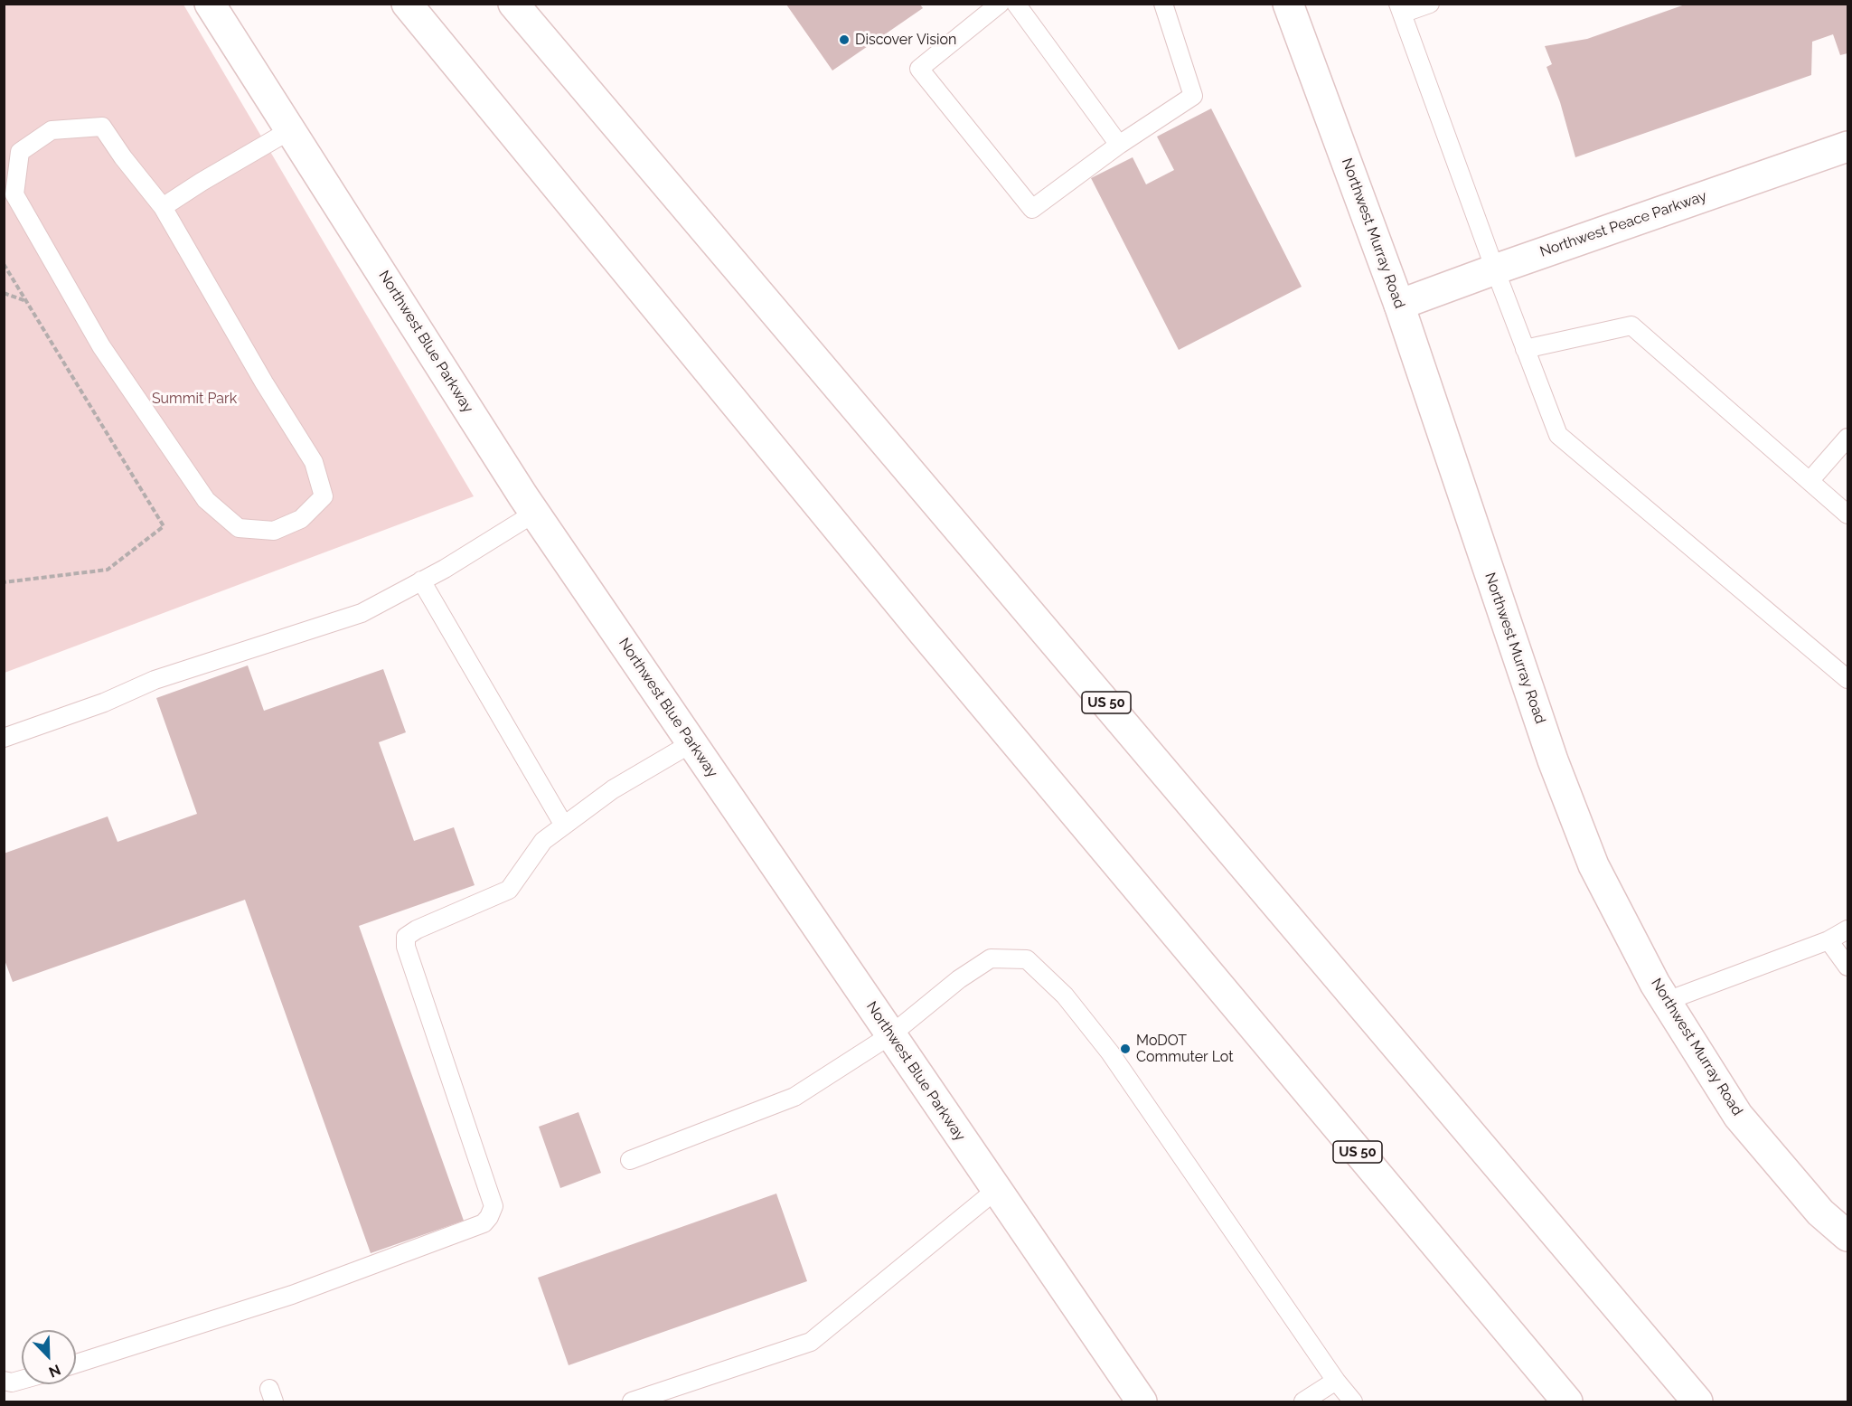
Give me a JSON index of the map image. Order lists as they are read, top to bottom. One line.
{"streets":{"main road":["Northwest Peace Parkway","Northwest Murray Road","Northwest Blue Parkway","US 50"]},"crossings":[["Northwest Peace Parkway","Northwest Murray Road"]],"parks":["Summit Park"],"places":["Discover Vision","MoDOT Commuter Lot"],"north":"bottom right"}
